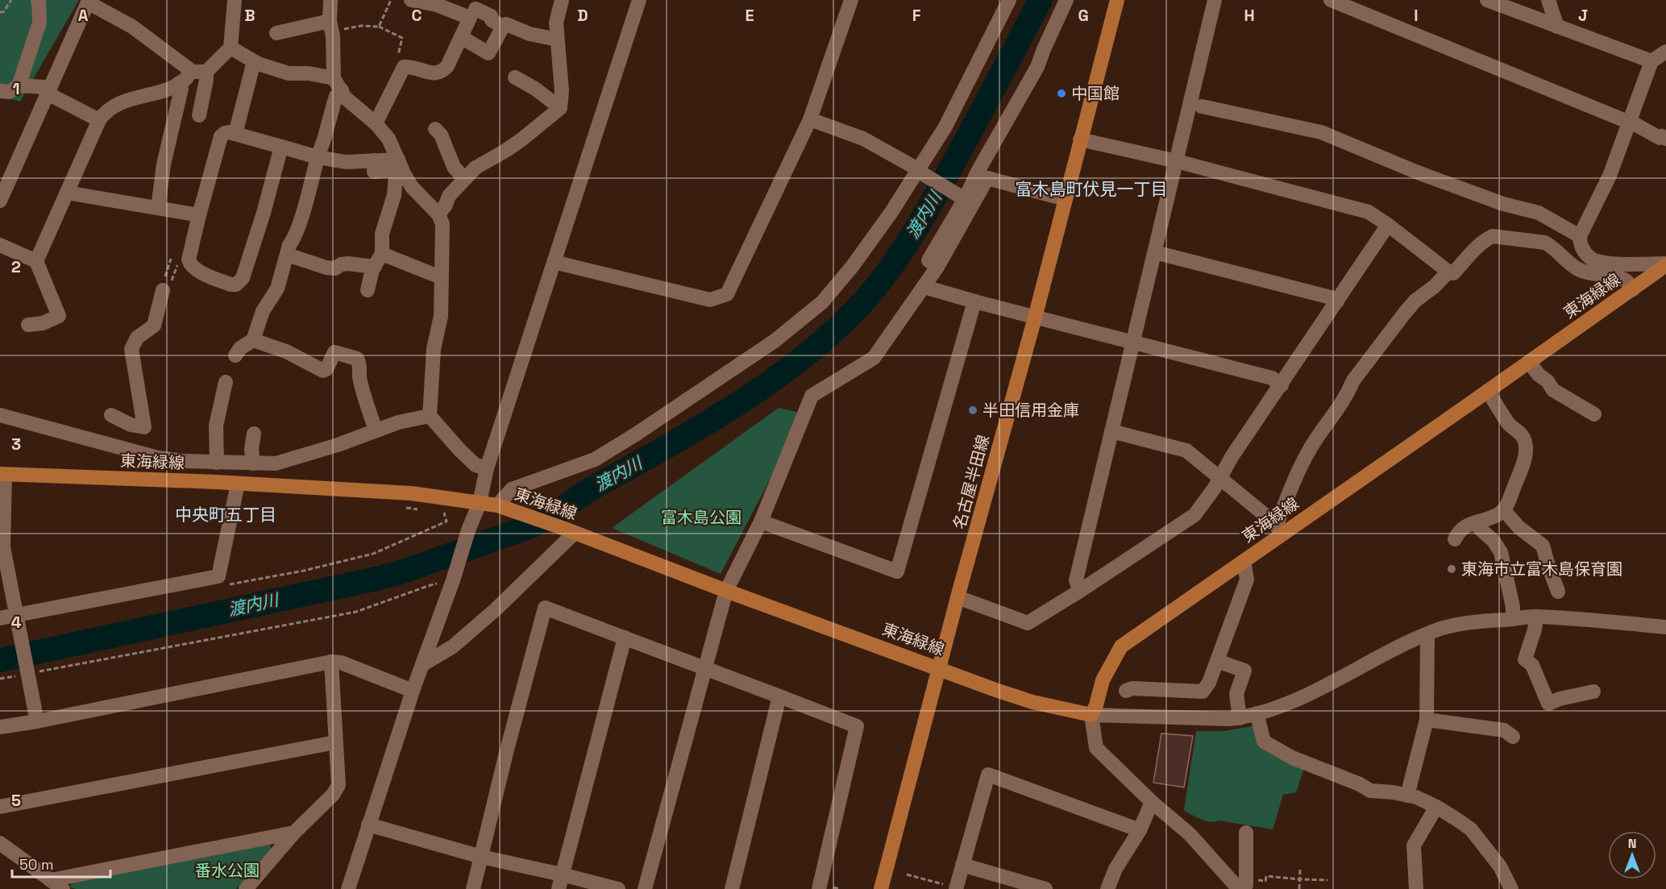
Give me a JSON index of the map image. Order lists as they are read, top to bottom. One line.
{"streets":{"main road":["東海緑線","名古屋半田線"]},"crossings":[["東海緑線","名古屋半田線"]],"districts":["富木島町伏見一丁目","中央町五丁目"],"water":["渡内川"],"parks":["富木島公園","番水公園"],"places":["中国館","半田信用金庫","東海市立富木島保育園"],"scale_bar":"50 m","north":"top","grid":{"columns":["A","B","C","D","E","F","G","H","I","J"],"rows":["1","2","3","4","5"]}}
